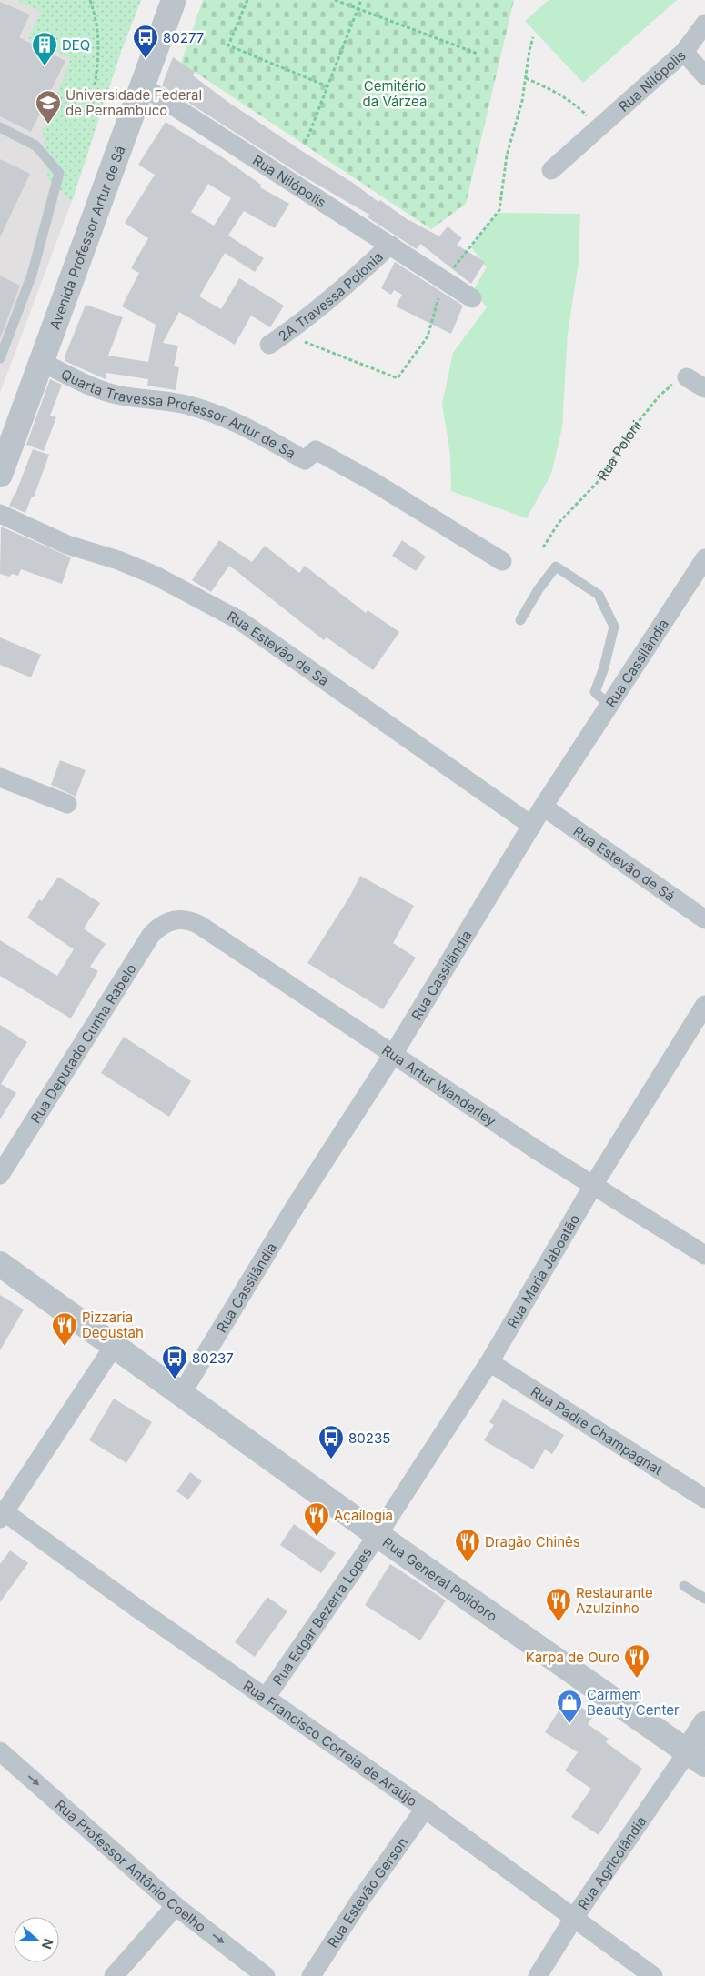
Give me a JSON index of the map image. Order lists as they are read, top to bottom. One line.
{"streets":{"street":["Rua Nilópolis","Avenida Professor Artur de Sá","2A Travessa Polonia","Quarta Travessa Professor Artur de Sa","Rua Estevão de Sá","Rua Cassilândia","Rua Deputado Cunha Rabelo","Rua Artur Wanderley","Rua Maria Jaboatão","Rua Padre Champagnat","Rua General Polidoro","Rua Edgar Bezerra Lopes","Rua Francisco Correia de Araújo","Rua Agricolândia","Rua Professor Antônio Coelho","Rua Estevão Gerson"],"path":["Rua Poloni"]},"crossings":[["Rua Nilópolis","Avenida Professor Artur de Sá"],["Rua Nilópolis","2A Travessa Polonia"],["Avenida Professor Artur de Sá","Quarta Travessa Professor Artur de Sa"],["Rua Estevão de Sá","Rua Cassilândia"],["Rua Cassilândia","Rua Artur Wanderley"],["Rua Cassilândia","Rua General Polidoro"],["Rua Deputado Cunha Rabelo","Rua Artur Wanderley"],["Rua Artur Wanderley","Rua Maria Jaboatão"],["Rua Maria Jaboatão","Rua Padre Champagnat"],["Rua Maria Jaboatão","Rua General Polidoro"],["Rua Maria Jaboatão","Rua Edgar Bezerra Lopes"],["Rua General Polidoro","Rua Edgar Bezerra Lopes"],["Rua General Polidoro","Rua Agricolândia"],["Rua Edgar Bezerra Lopes","Rua Francisco Correia de Araújo"],["Rua Francisco Correia de Araújo","Rua Agricolândia"],["Rua Francisco Correia de Araújo","Rua Estevão Gerson"]],"one_way":["Rua Professor Antônio Coelho"],"parks":["Cemitério da Várzea"],"places":{"bus stop":["80277","80237","80235"],"building":["DEQ"],"school or university":["Universidade Federal de Pernambuco"],"restaurant":["Pizzaria Degustah","Açaílogia","Dragão Chinês","Restaurante Azulzinho","Karpa de Ouro"],"shop":["Carmem Beauty Center"]},"north":"right"}
